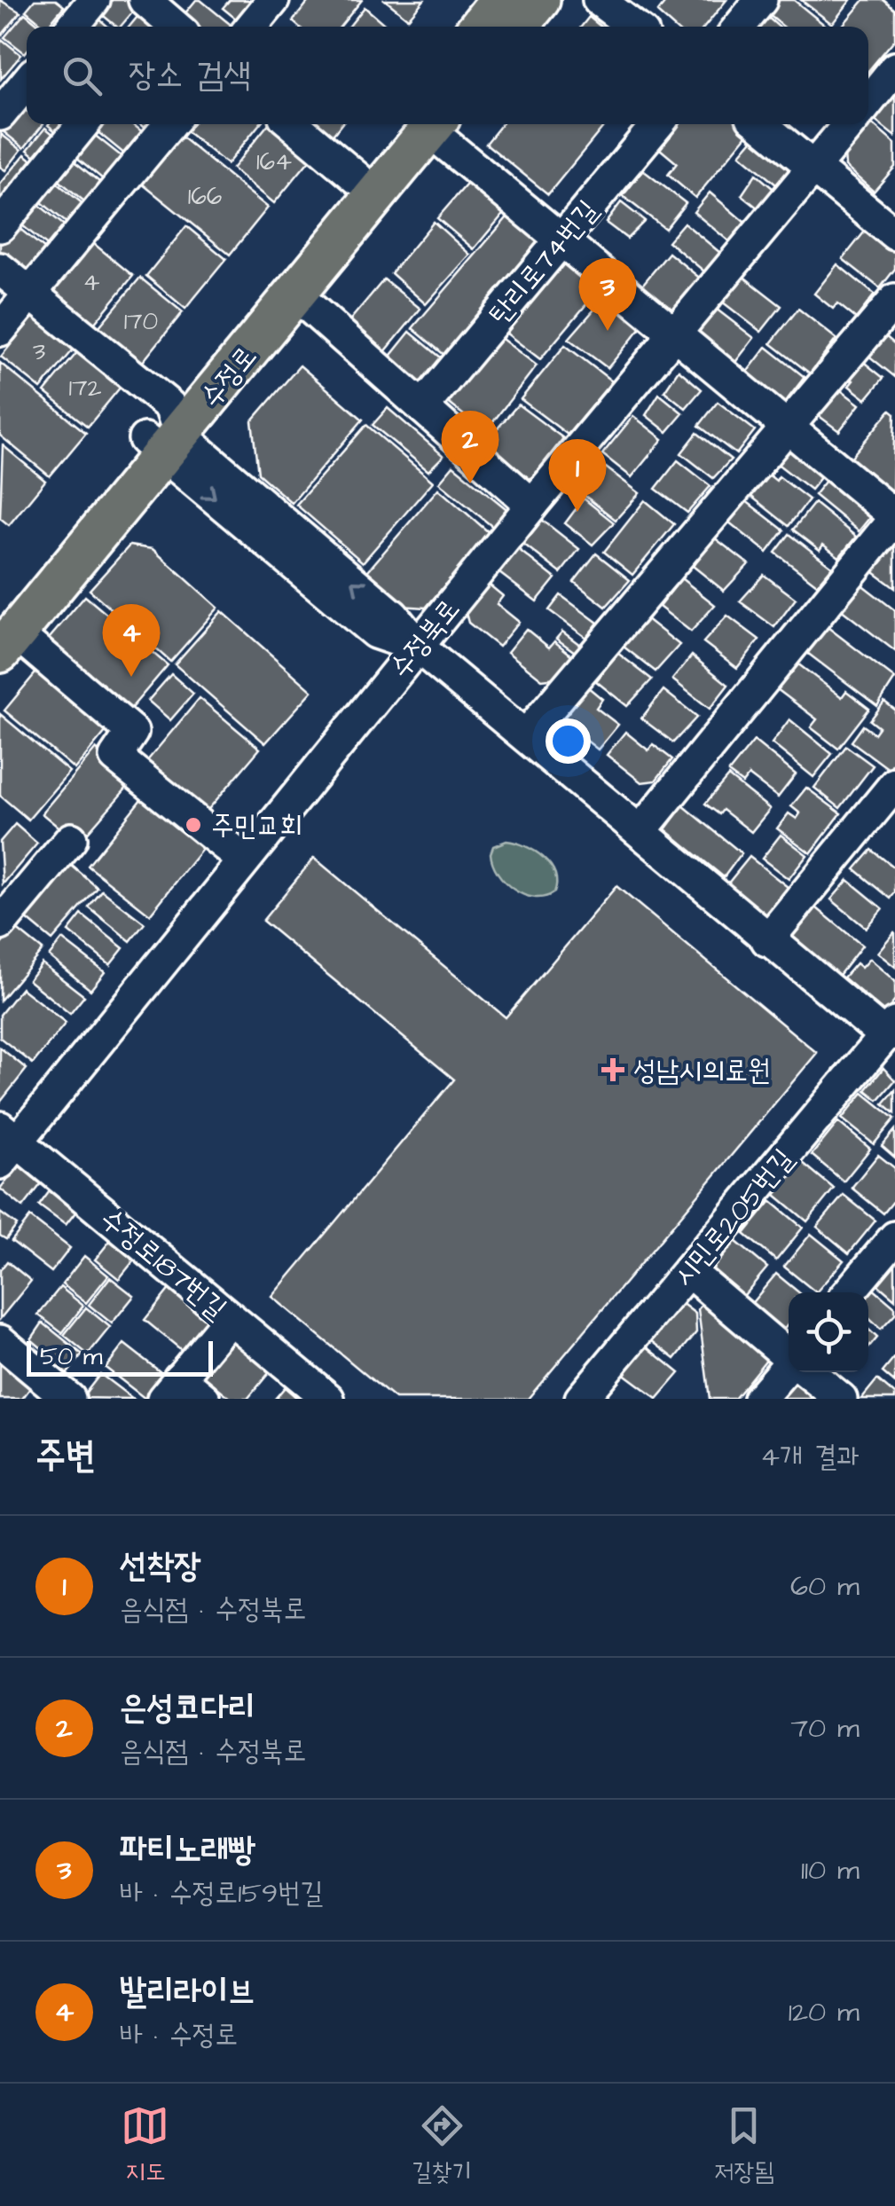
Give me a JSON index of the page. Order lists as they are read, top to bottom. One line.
{"streets":{"main road":["수정로"],"street":["탄리로74번길","수정북로","시민로205번길","수정로187번길"]},"crossings":[["수정로","수정북로"],["수정북로","수정로187번길"]],"places":{"other":["주민교회"],"health":["성남시의료원"]},"house_numbers":["164","166","4","170","3","172"],"scale_bar":"50 m","page":{"search":"장소 검색","pins":["3","2","1","4"],"scale":"50 m","heading":["주변","4개 결과"],"list":[{"mark":"1","name":"선착장","note":"음식점 · 수정북로","value":"60 m"},{"mark":"2","name":"은성코다리","note":"음식점 · 수정북로","value":"70 m"},{"mark":"3","name":"파티노래빵","note":"바 · 수정로159번길","value":"110 m"},{"mark":"4","name":"발리라이브","note":"바 · 수정로","value":"120 m"}],"nav":["지도","길찾기","저장됨"]}}
